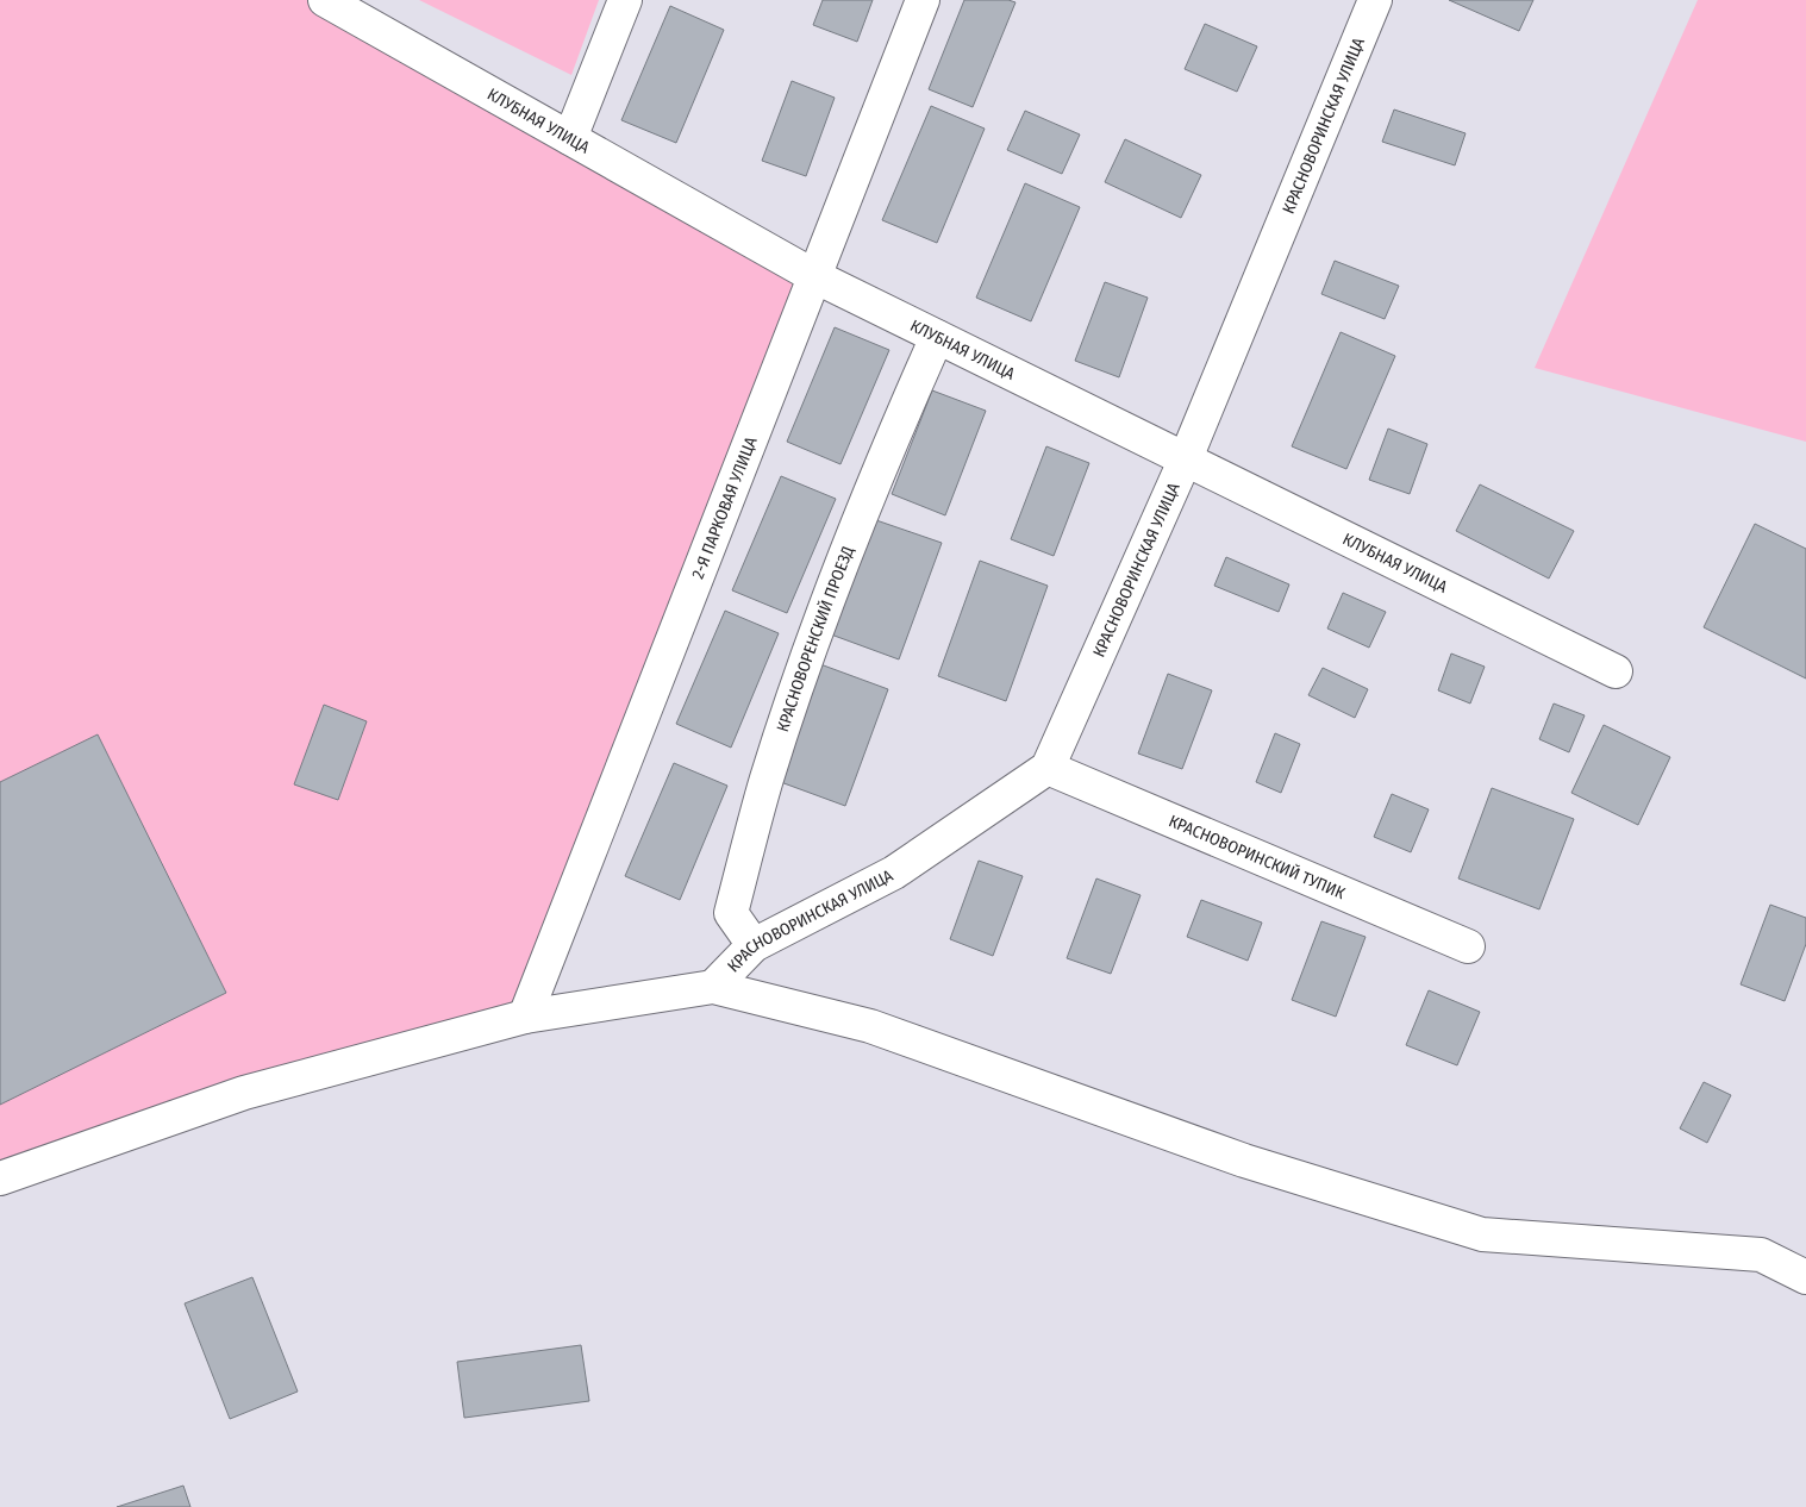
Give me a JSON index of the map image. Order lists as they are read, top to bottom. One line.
{"streets":{"street":["КЛУБНАЯ УЛИЦА","КРАСНОВОРИНСКАЯ УЛИЦА","2-Я ПАРКОВАЯ УЛИЦА","КРАСНОВОРЕНСКИЙ ПРОЕЗД","КРАСНОВОРИНСКИЙ ТУПИК"]},"crossings":[["КЛУБНАЯ УЛИЦА","КРАСНОВОРИНСКАЯ УЛИЦА"],["КЛУБНАЯ УЛИЦА","2-Я ПАРКОВАЯ УЛИЦА"],["КЛУБНАЯ УЛИЦА","КРАСНОВОРЕНСКИЙ ПРОЕЗД"],["КРАСНОВОРИНСКАЯ УЛИЦА","КРАСНОВОРЕНСКИЙ ПРОЕЗД"],["КРАСНОВОРИНСКАЯ УЛИЦА","КРАСНОВОРИНСКИЙ ТУПИК"]]}
